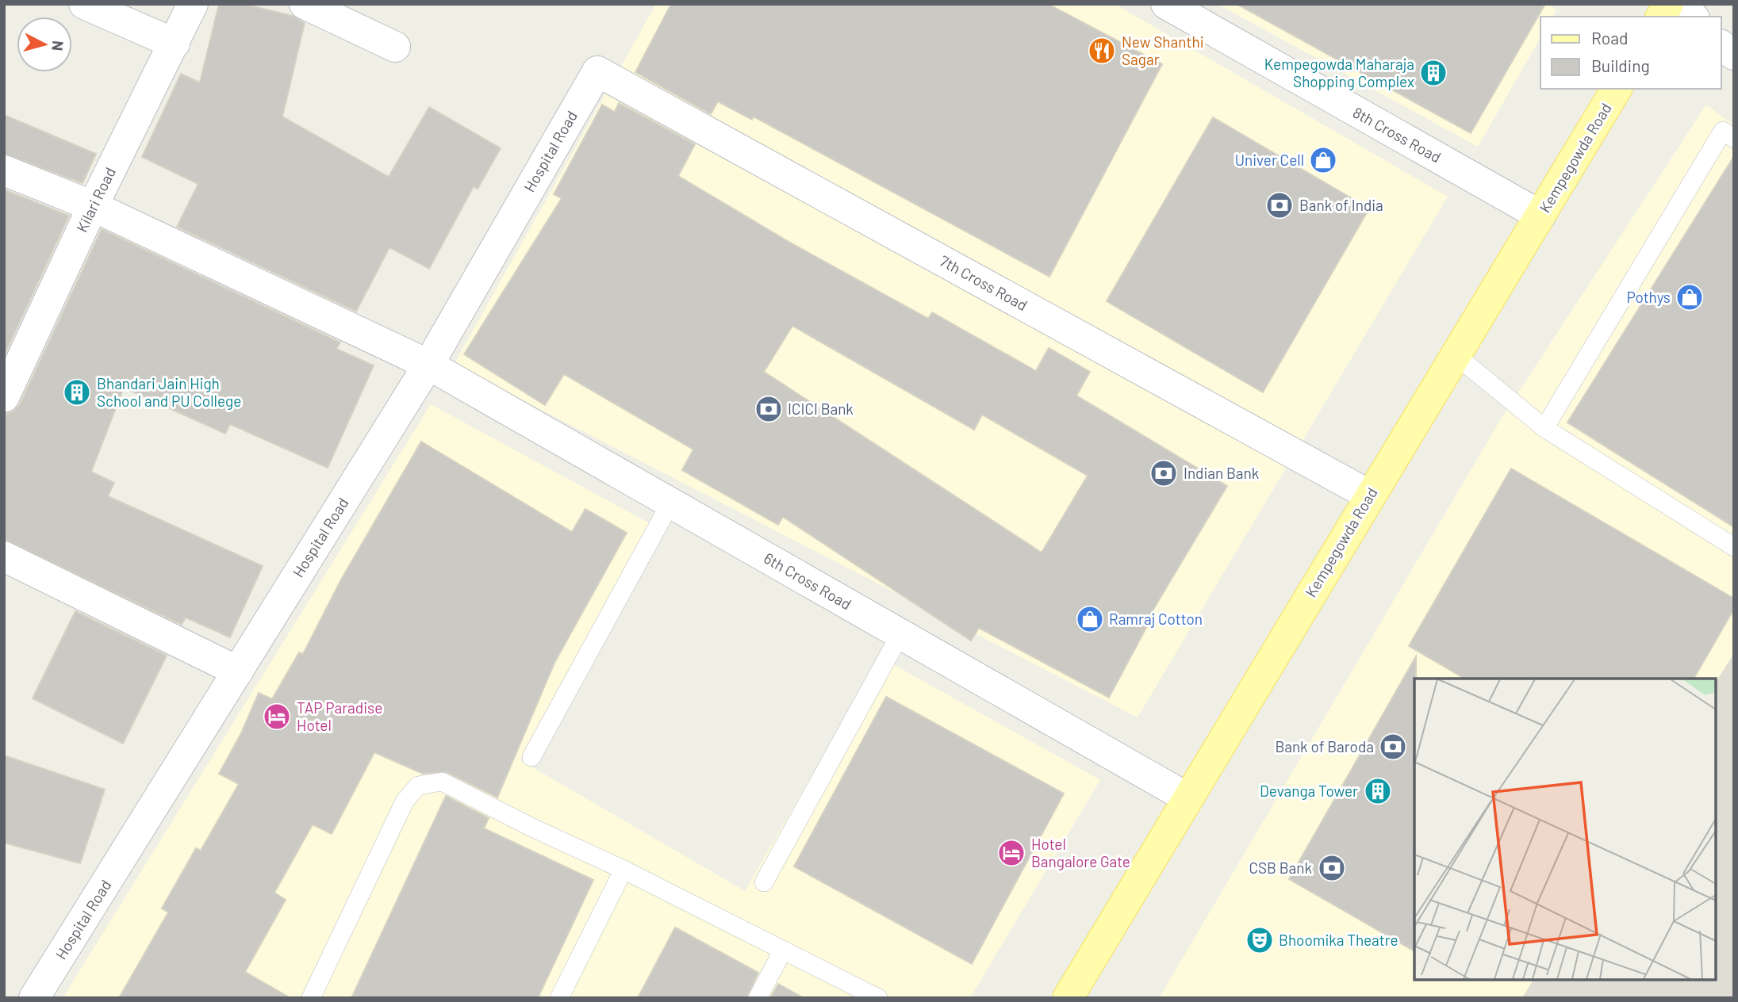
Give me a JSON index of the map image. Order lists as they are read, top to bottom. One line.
{"streets":{"main road":["Kempegowda Road"],"street":["8th Cross Road","Hospital Road","Kilari Road","7th Cross Road","6th Cross Road"]},"crossings":[["8th Cross Road","Kempegowda Road"],["Hospital Road","7th Cross Road"],["Hospital Road","6th Cross Road"],["Kempegowda Road","7th Cross Road"],["Kempegowda Road","6th Cross Road"],["Kilari Road","6th Cross Road"]],"places":{"restaurant":["New Shanthi Sagar"],"building":["Kempegowda Maharaja Shopping Complex","Bhandari Jain High School and PU College","Devanga Tower"],"shop":["Univer Cell","Pothys","Ramraj Cotton"],"bank":["Bank of India","ICICI Bank","Indian Bank","Bank of Baroda","CSB Bank"],"hotel":["TAP Paradise Hotel","Hotel Bangalore Gate"],"theatre":["Bhoomika Theatre"]},"legend":["Road","Building"],"north":"right"}
